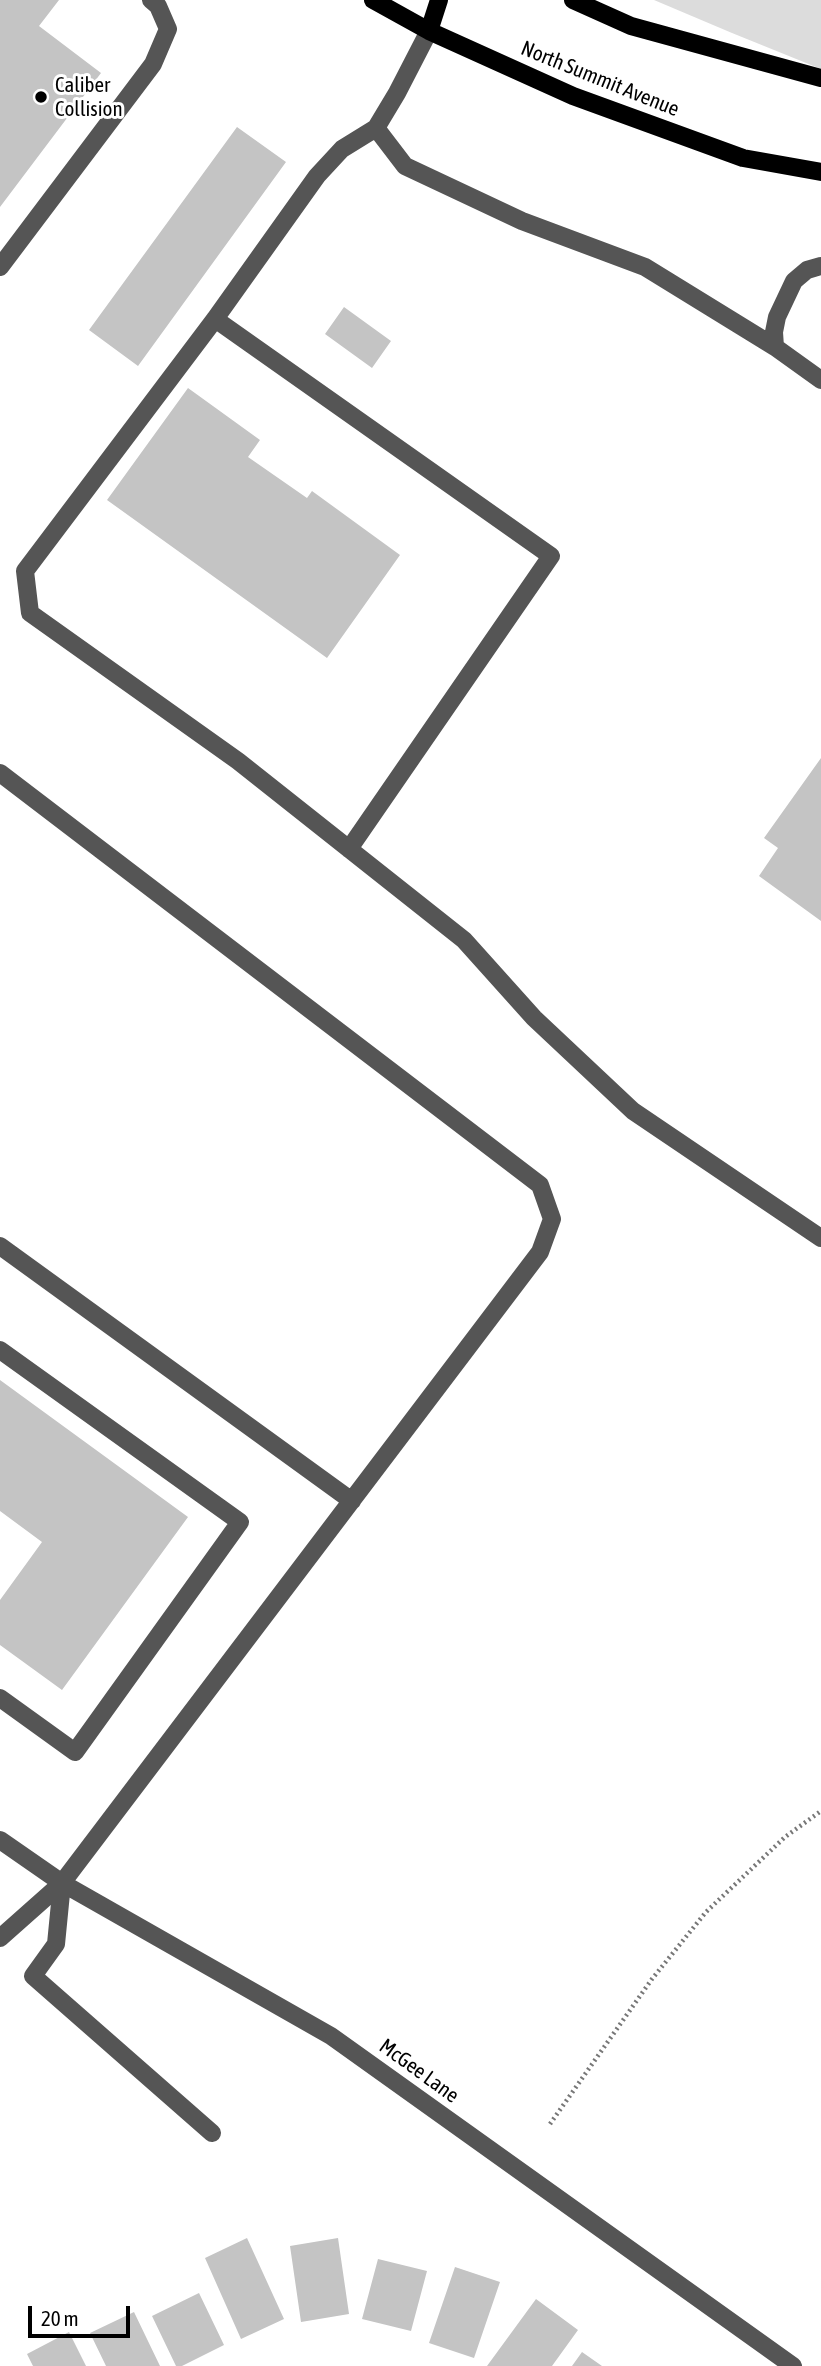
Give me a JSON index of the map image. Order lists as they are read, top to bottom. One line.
{"streets":{"main road":["North Summit Avenue"],"street":["McGee Lane"]},"places":["Caliber Collision"],"scale_bar":"20 m"}
